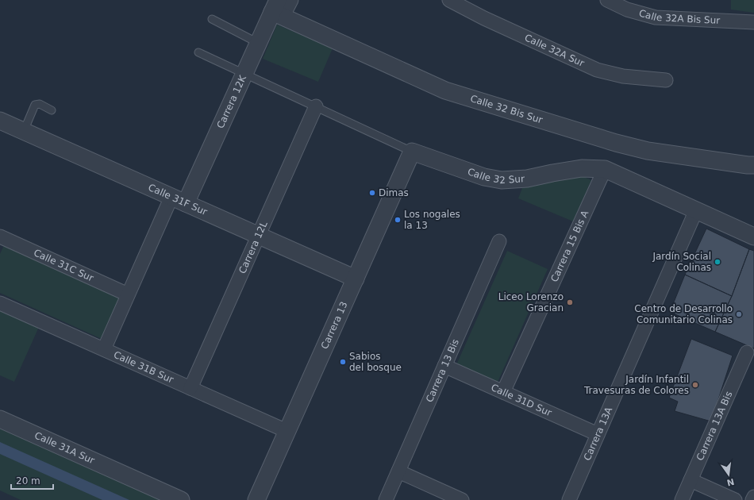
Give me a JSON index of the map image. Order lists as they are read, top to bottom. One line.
{"streets":{"street":["Calle 32A Bis Sur","Calle 32A Sur","Carrera 12K","Calle 32 Bis Sur","Calle 32 Sur","Calle 31F Sur","Carrera 15 Bis A","Carrera 12L","Calle 31C Sur","Carrera 13","Calle 31B Sur","Carrera 13 Bis","Calle 31D Sur","Carrera 13A Bis","Carrera 13A","Calle 31A Sur"]},"crossings":[["Carrera 12K","Calle 32 Bis Sur"],["Carrera 12K","Calle 32 Sur"],["Carrera 12K","Calle 31F Sur"],["Carrera 12K","Calle 31C Sur"],["Carrera 12K","Calle 31B Sur"],["Calle 32 Sur","Carrera 15 Bis A"],["Calle 32 Sur","Carrera 12L"],["Calle 32 Sur","Carrera 13"],["Calle 32 Sur","Carrera 13A"],["Calle 31F Sur","Carrera 12L"],["Calle 31F Sur","Carrera 13"],["Carrera 15 Bis A","Calle 31D Sur"],["Carrera 12L","Calle 31B Sur"],["Carrera 13","Calle 31B Sur"],["Carrera 13 Bis","Calle 31D Sur"],["Calle 31D Sur","Carrera 13A"]],"places":["Dimas","Los nogales la 13","Jardín Social Colinas","Liceo Lorenzo Gracian","Centro de Desarrollo Comunitario Colinas","Sabios del bosque","Jardín Infantil Travesuras de Colores"],"scale_bar":"20 m","north":"bottom"}
